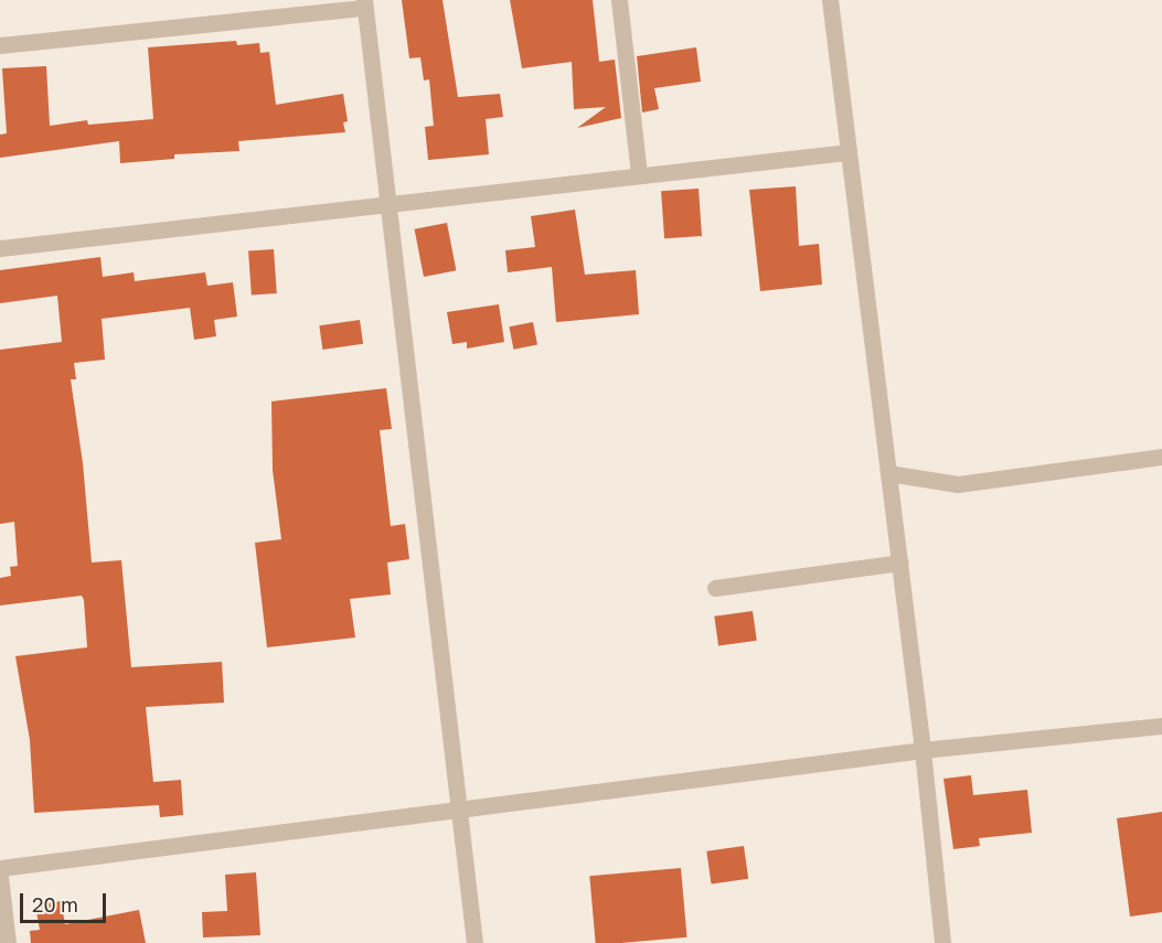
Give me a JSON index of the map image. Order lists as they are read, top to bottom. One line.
{"scale_bar":"20 m"}
